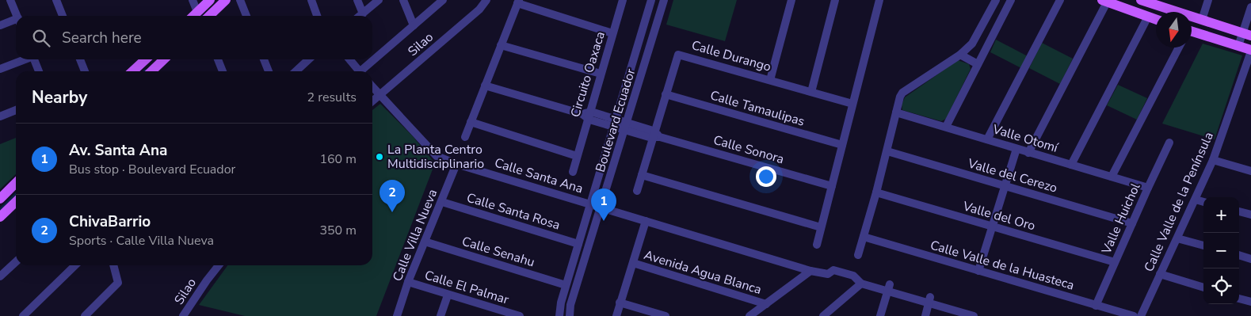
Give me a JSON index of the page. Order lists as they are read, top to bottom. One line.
{"streets":{"street":["Silao","Calle Durango","Circuito Oaxaca","Calle Tamaulipas","Boulevard Ecuador","Valle Otomí","Calle Sonora","Calle Santa Ana","Valle del Cerezo","Calle Valle de la Península","Calle Santa Rosa","Valle del Oro","Valle Huichol","Calle Villa Nueva","Calle Senahu","Calle Valle de la Huasteca","Avenida Agua Blanca","Calle El Palmar"]},"crossings":[["Silao","Calle Santa Ana"],["Calle Durango","Calle Tamaulipas"],["Calle Durango","Calle Sonora"],["Circuito Oaxaca","Calle Sonora"],["Boulevard Ecuador","Calle Sonora"],["Boulevard Ecuador","Calle Santa Ana"],["Boulevard Ecuador","Calle Santa Rosa"],["Boulevard Ecuador","Calle Senahu"],["Valle Otomí","Valle Huichol"],["Calle Santa Ana","Calle Villa Nueva"],["Valle del Cerezo","Valle Huichol"],["Calle Santa Rosa","Calle Villa Nueva"],["Valle del Oro","Valle Huichol"],["Valle Huichol","Calle Valle de la Huasteca"],["Calle Villa Nueva","Calle Senahu"],["Calle Villa Nueva","Calle El Palmar"]],"places":["La Planta Centro Multidisciplinario"],"north":"bottom","page":{"search":"Search here","heading":["Nearby","2 results"],"list":[{"mark":"1","name":"Av. Santa Ana","note":"Bus stop · Boulevard Ecuador","value":"160 m"},{"mark":"2","name":"ChivaBarrio","note":"Sports · Calle Villa Nueva","value":"350 m"}],"pins":["2","1"],"map_buttons":["+","−"]}}
